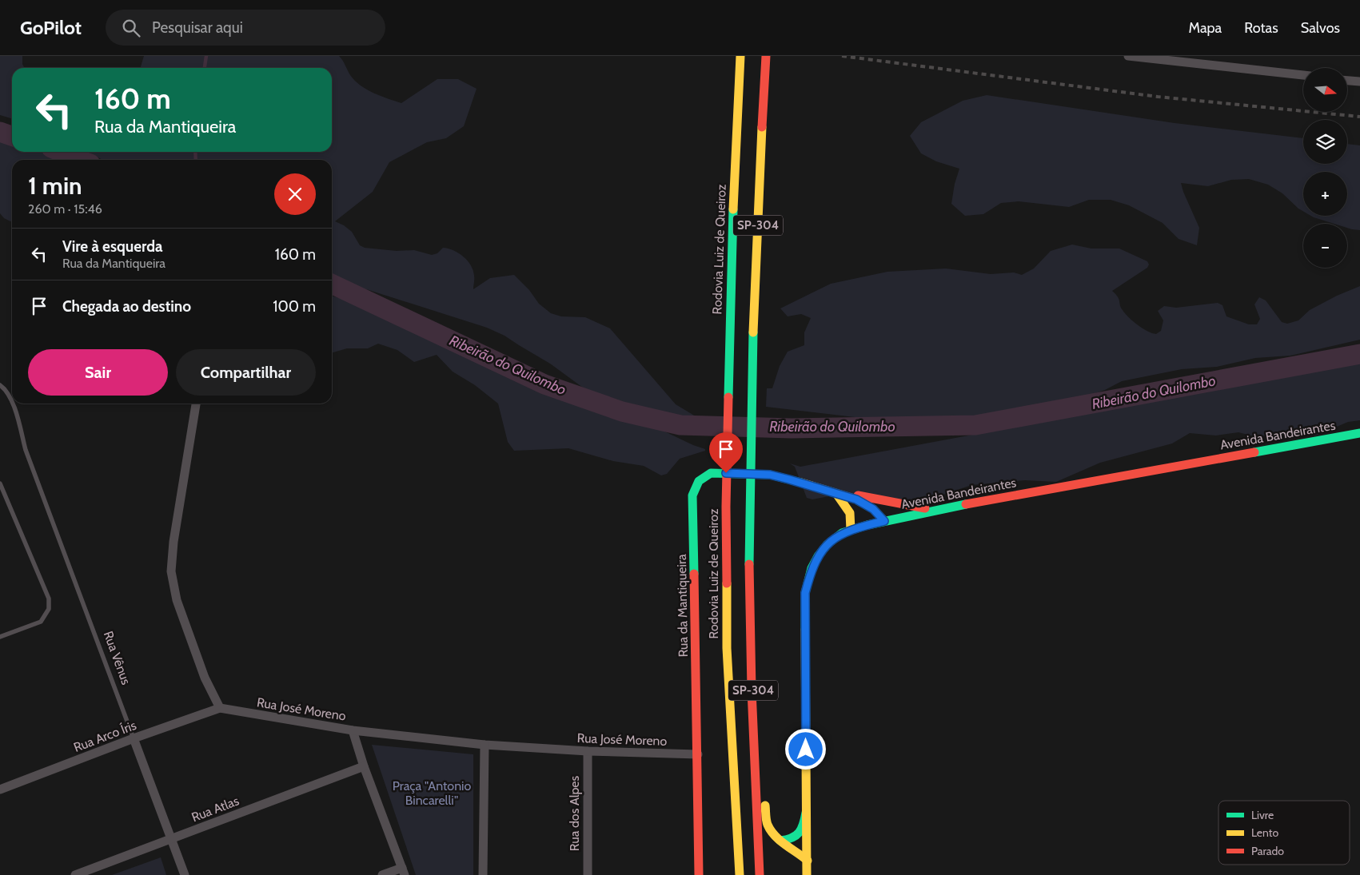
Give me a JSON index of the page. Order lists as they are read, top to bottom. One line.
{"streets":{"main road":["SP-304","Rodovia Luiz de Queiroz","Avenida Bandeirantes","Rua da Mantiqueira"],"street":["Rua Vênus","Rua José Moreno","Rua Arco Íris","Rua Atlas","Rua dos Alpes"]},"crossings":[["Avenida Bandeirantes","Rua da Mantiqueira"],["Rua da Mantiqueira","Rua José Moreno"],["Rua Vênus","Rua Arco Íris"],["Rua Vênus","Rua Atlas"],["Rua José Moreno","Rua Arco Íris"],["Rua José Moreno","Rua dos Alpes"]],"water":["Ribeirão do Quilombo"],"parks":["Praça \"Antonio Bincarelli\""],"legend":["Livre","Lento","Parado"],"north":"right","page":{"header":"GoPilot","search":"Pesquisar aqui","nav":["Mapa","Rotas","Salvos"],"map_buttons":["+","−"],"turn":["160 m","Rua da Mantiqueira"],"heading":["1 min","260 m · 15:46"],"list":[{"name":"Vire à esquerda","note":"Rua da Mantiqueira","value":"160 m"},{"name":"Chegada ao destino","value":"100 m"}],"buttons":["Sair","Compartilhar"]}}
